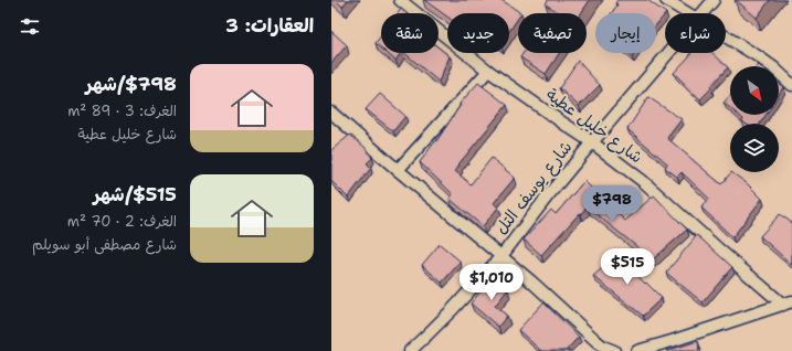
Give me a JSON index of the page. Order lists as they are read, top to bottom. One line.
{"streets":{"street":["شارع خليل عطية","شارع يوسف التل"]},"crossings":[["شارع خليل عطية","شارع يوسف التل"]],"north":"bottom right","page":{"heading":"العقارات: 3","chip":["شراء","إيجار","تصفية","جديد","شقة"],"list":[{"name":"$798/شهر","note":"الغرف: 3 · 89 m² · شارع خليل عطية"},{"name":"$515/شهر","note":"الغرف: 2 · 70 m² · شارع مصطفى أبو سويلم"}],"price":["$798","$515","$1,010"]}}
